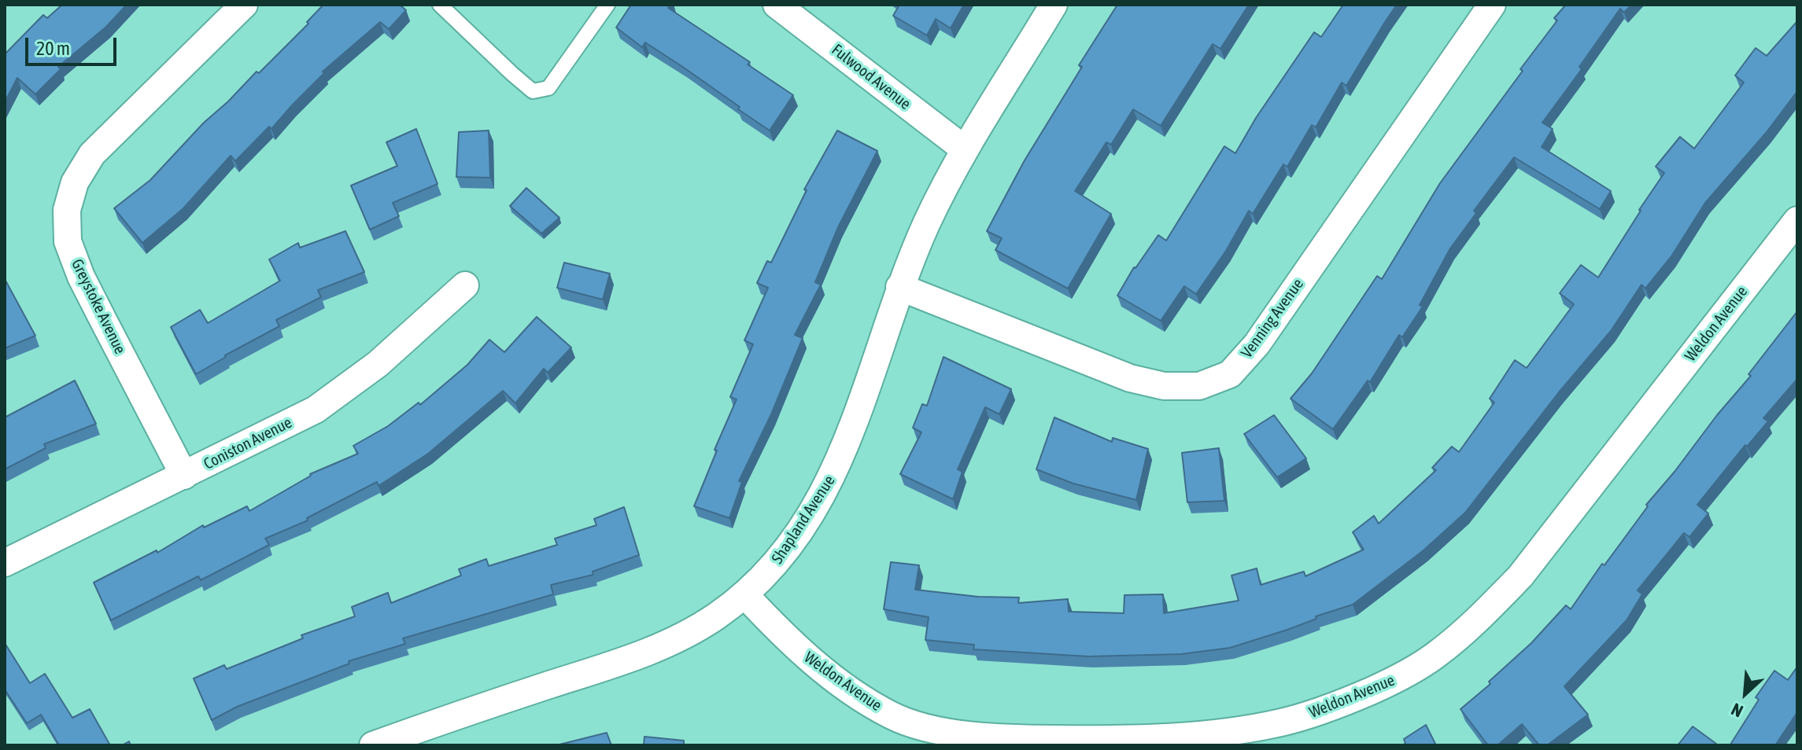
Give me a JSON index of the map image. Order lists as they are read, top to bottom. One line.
{"streets":{"street":["Fulwood Avenue","Greystoke Avenue","Venning Avenue","Weldon Avenue","Coniston Avenue","Shapland Avenue"]},"crossings":[["Fulwood Avenue","Shapland Avenue"],["Greystoke Avenue","Coniston Avenue"],["Venning Avenue","Shapland Avenue"],["Weldon Avenue","Shapland Avenue"]],"scale_bar":"20 m","north":"bottom left"}
